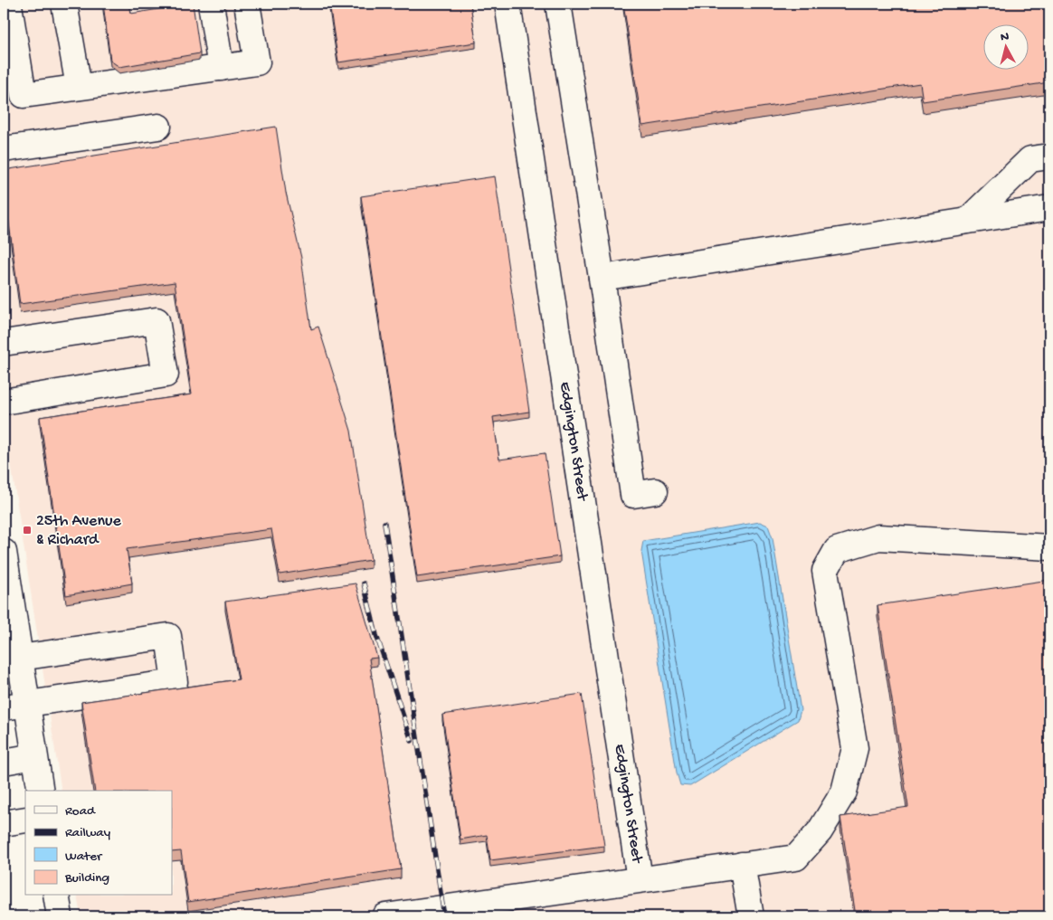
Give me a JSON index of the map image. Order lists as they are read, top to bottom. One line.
{"streets":{"street":["Edgington Street"]},"places":{"transit":["25th Avenue & Richard"]},"legend":["Road","Railway","Water","Building"],"north":"top"}
